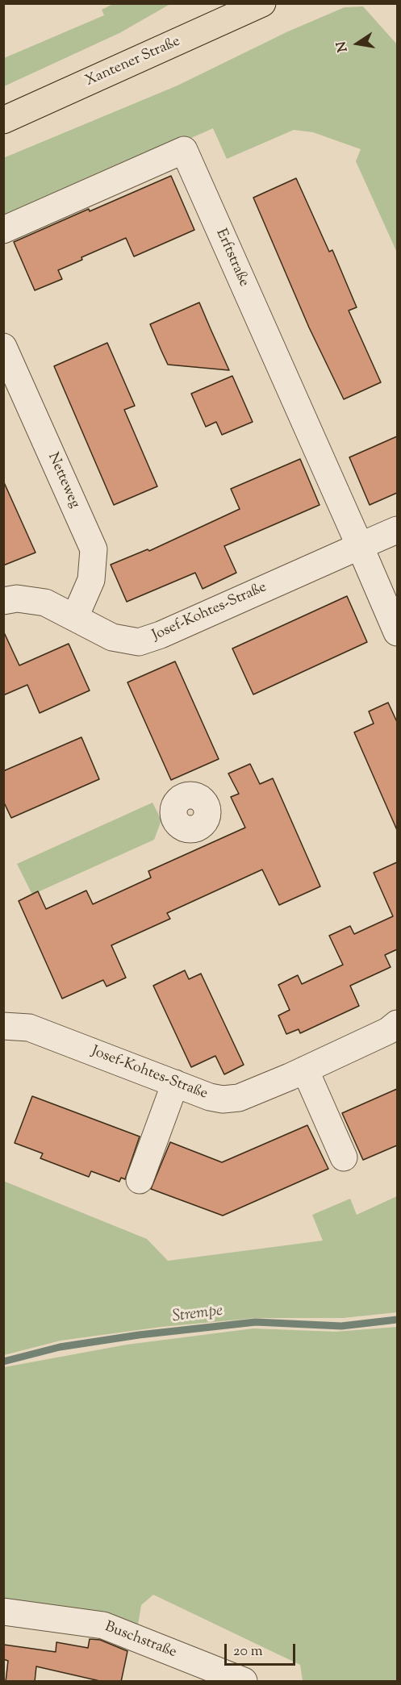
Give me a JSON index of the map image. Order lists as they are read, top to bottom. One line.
{"streets":{"main road":["Xantener Straße"],"street":["Erftstraße","Netteweg","Josef-Kohtes-Straße","Buschstraße"]},"crossings":[["Erftstraße","Josef-Kohtes-Straße"],["Netteweg","Josef-Kohtes-Straße"]],"water":["Strempe"],"scale_bar":"20 m","north":"left"}
